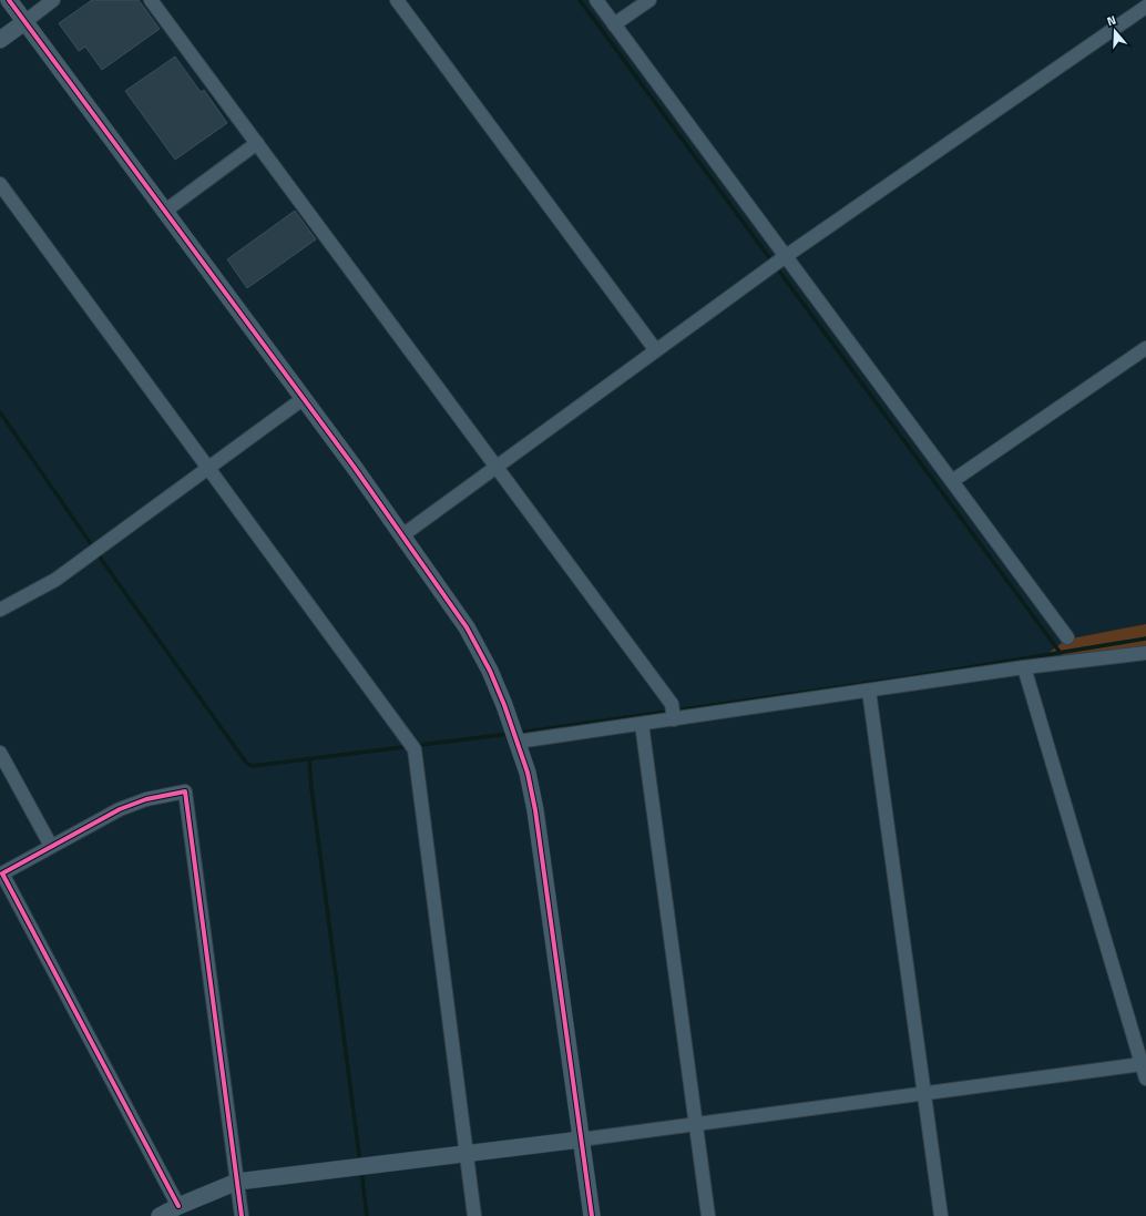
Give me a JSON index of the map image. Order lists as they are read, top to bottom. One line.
{"north":"top"}
